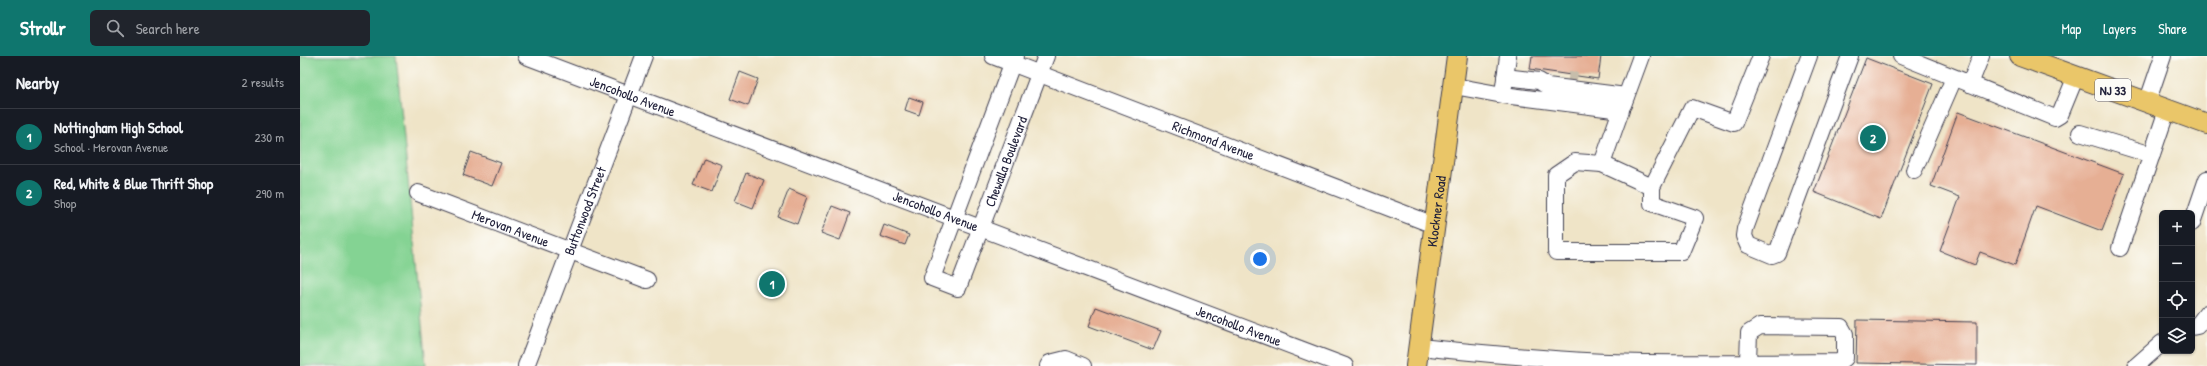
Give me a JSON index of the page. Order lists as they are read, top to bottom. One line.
{"streets":{"main road":["NJ 33","Klockner Road"],"street":["Jencohollo Avenue","Richmond Avenue","Chewalla Boulevard","Buttonwood Street","Merovan Avenue"]},"crossings":[["Jencohollo Avenue","Chewalla Boulevard"],["Jencohollo Avenue","Buttonwood Street"],["Richmond Avenue","Chewalla Boulevard"],["Richmond Avenue","Klockner Road"],["Buttonwood Street","Merovan Avenue"]],"page":{"header":"Strollr","search":"Search here","nav":["Map","Layers","Share"],"heading":["Nearby","2 results"],"list":[{"mark":"1","name":"Nottingham High School","note":"School · Merovan Avenue","value":"230 m"},{"mark":"2","name":"Red, White & Blue Thrift Shop","note":"Shop","value":"290 m"}],"pins":["2","1"],"map_buttons":["+","−"]}}
